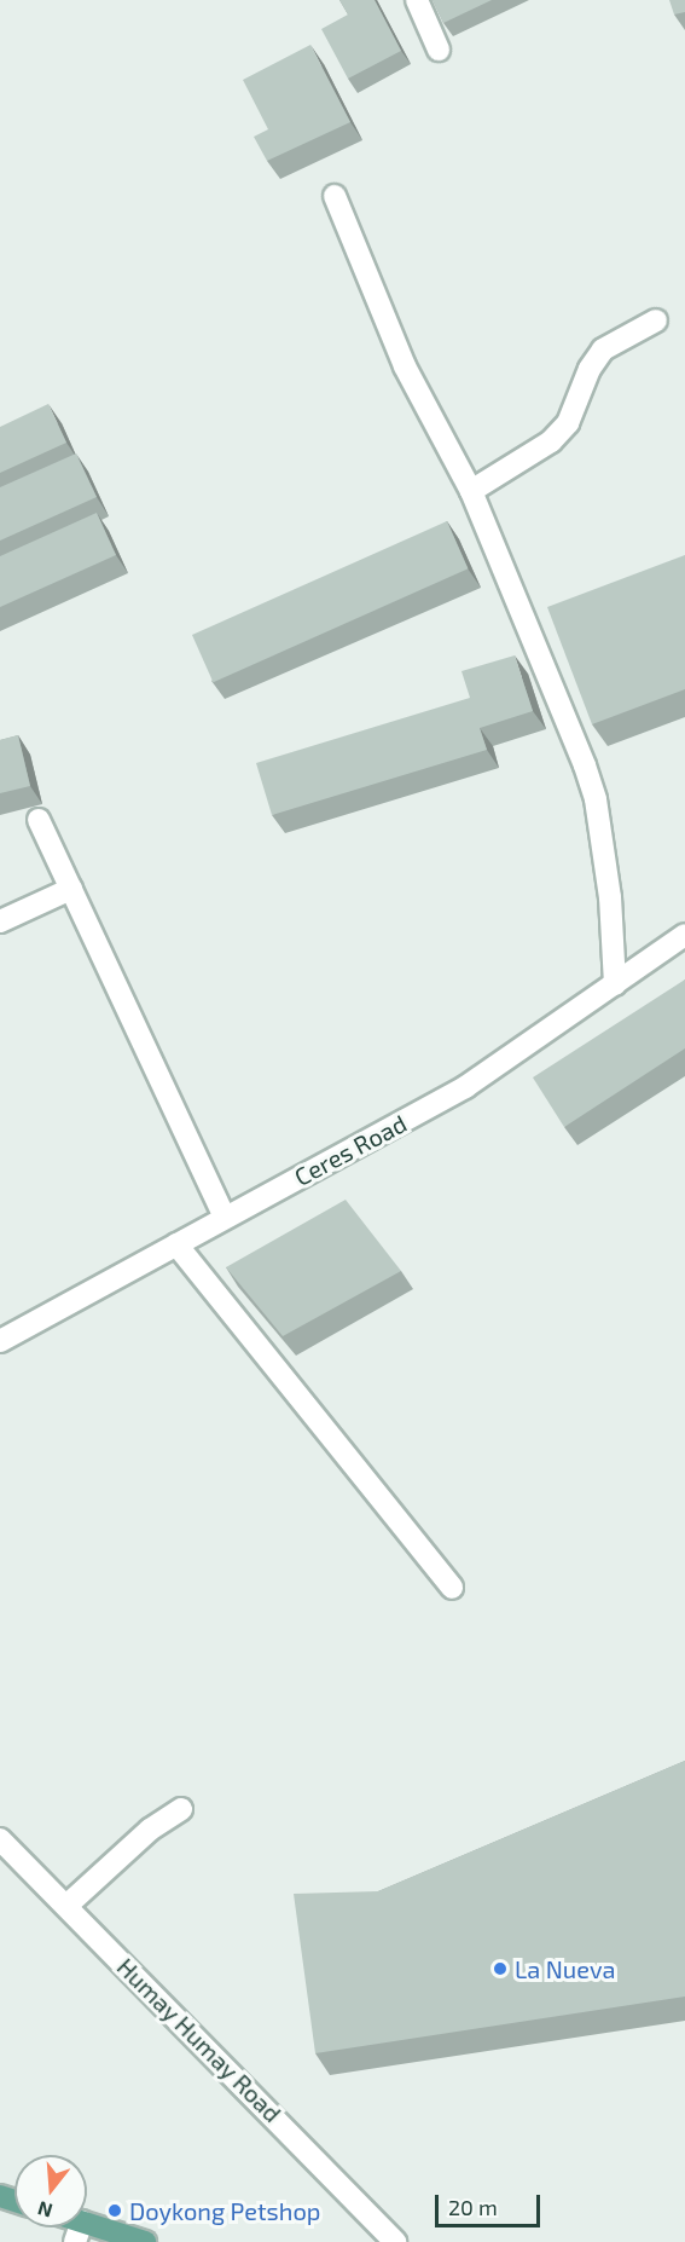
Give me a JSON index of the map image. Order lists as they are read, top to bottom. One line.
{"streets":{"street":["Ceres Road","Humay Humay Road"]},"places":["La Nueva","Doykong Petshop"],"scale_bar":"20 m","north":"bottom"}
